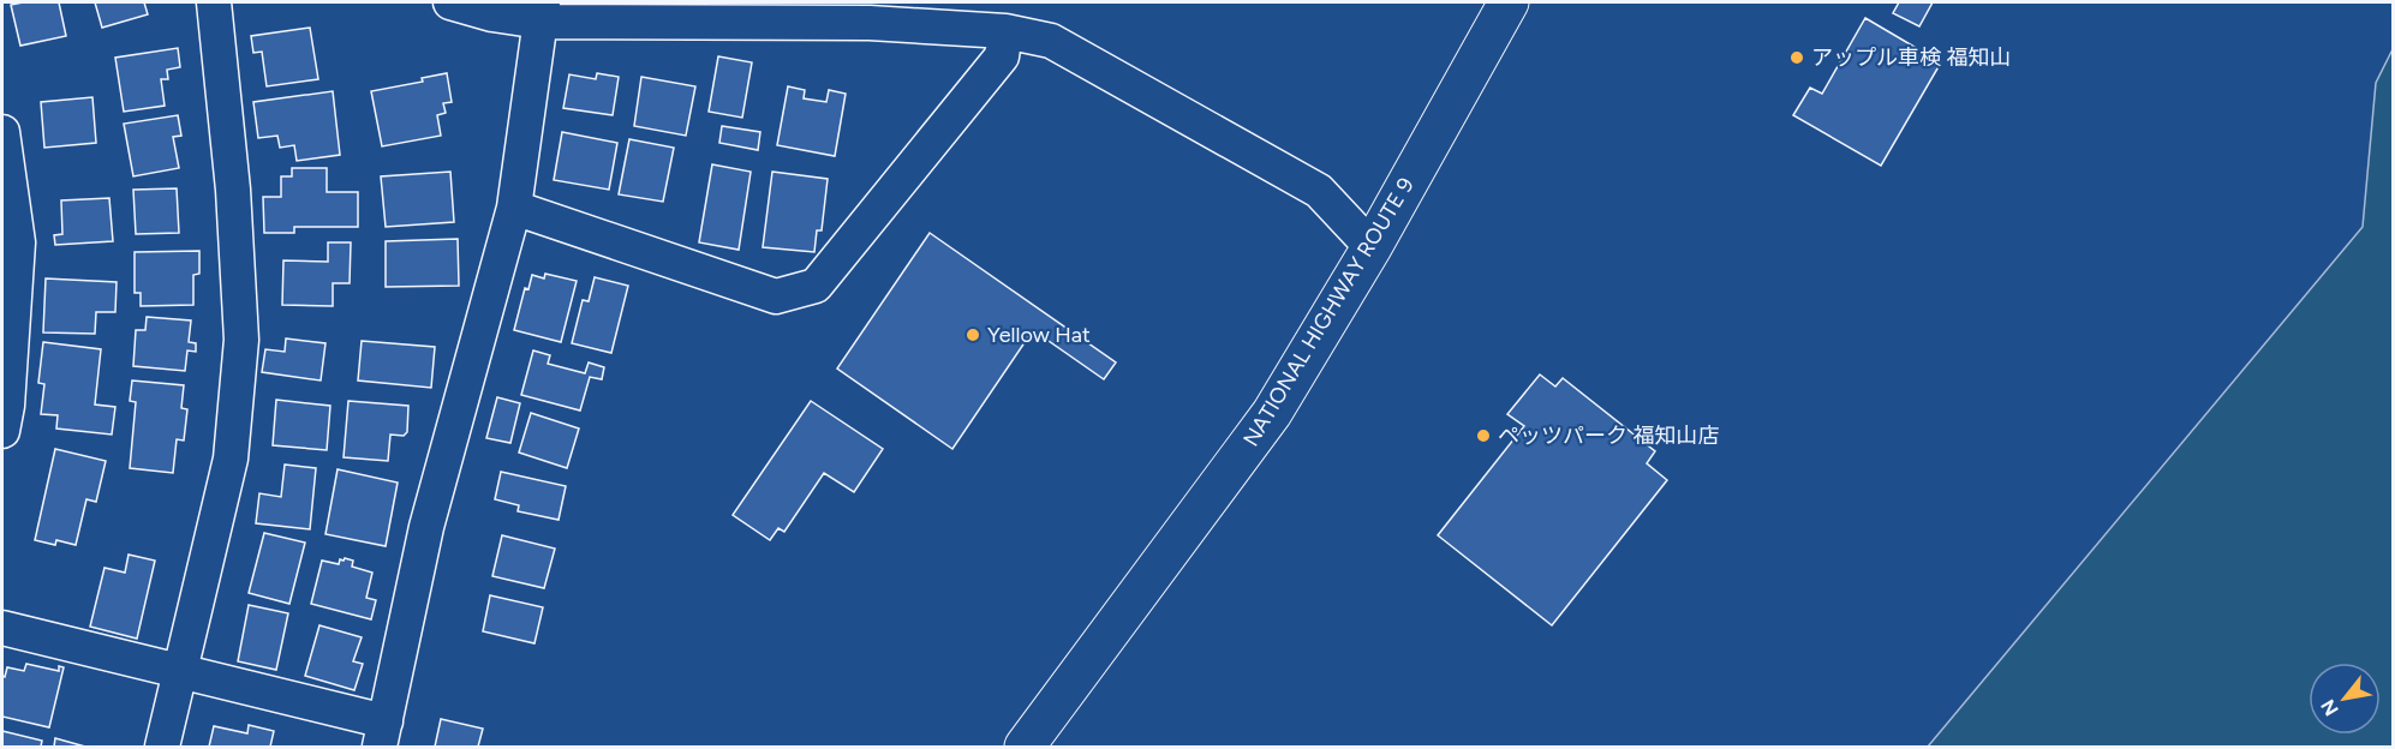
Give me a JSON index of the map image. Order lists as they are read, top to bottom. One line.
{"streets":{"highway":["NATIONAL HIGHWAY ROUTE 9"]},"places":["アップル車検 福知山","Yellow Hat","ペッツパーク 福知山店"],"north":"bottom left"}
